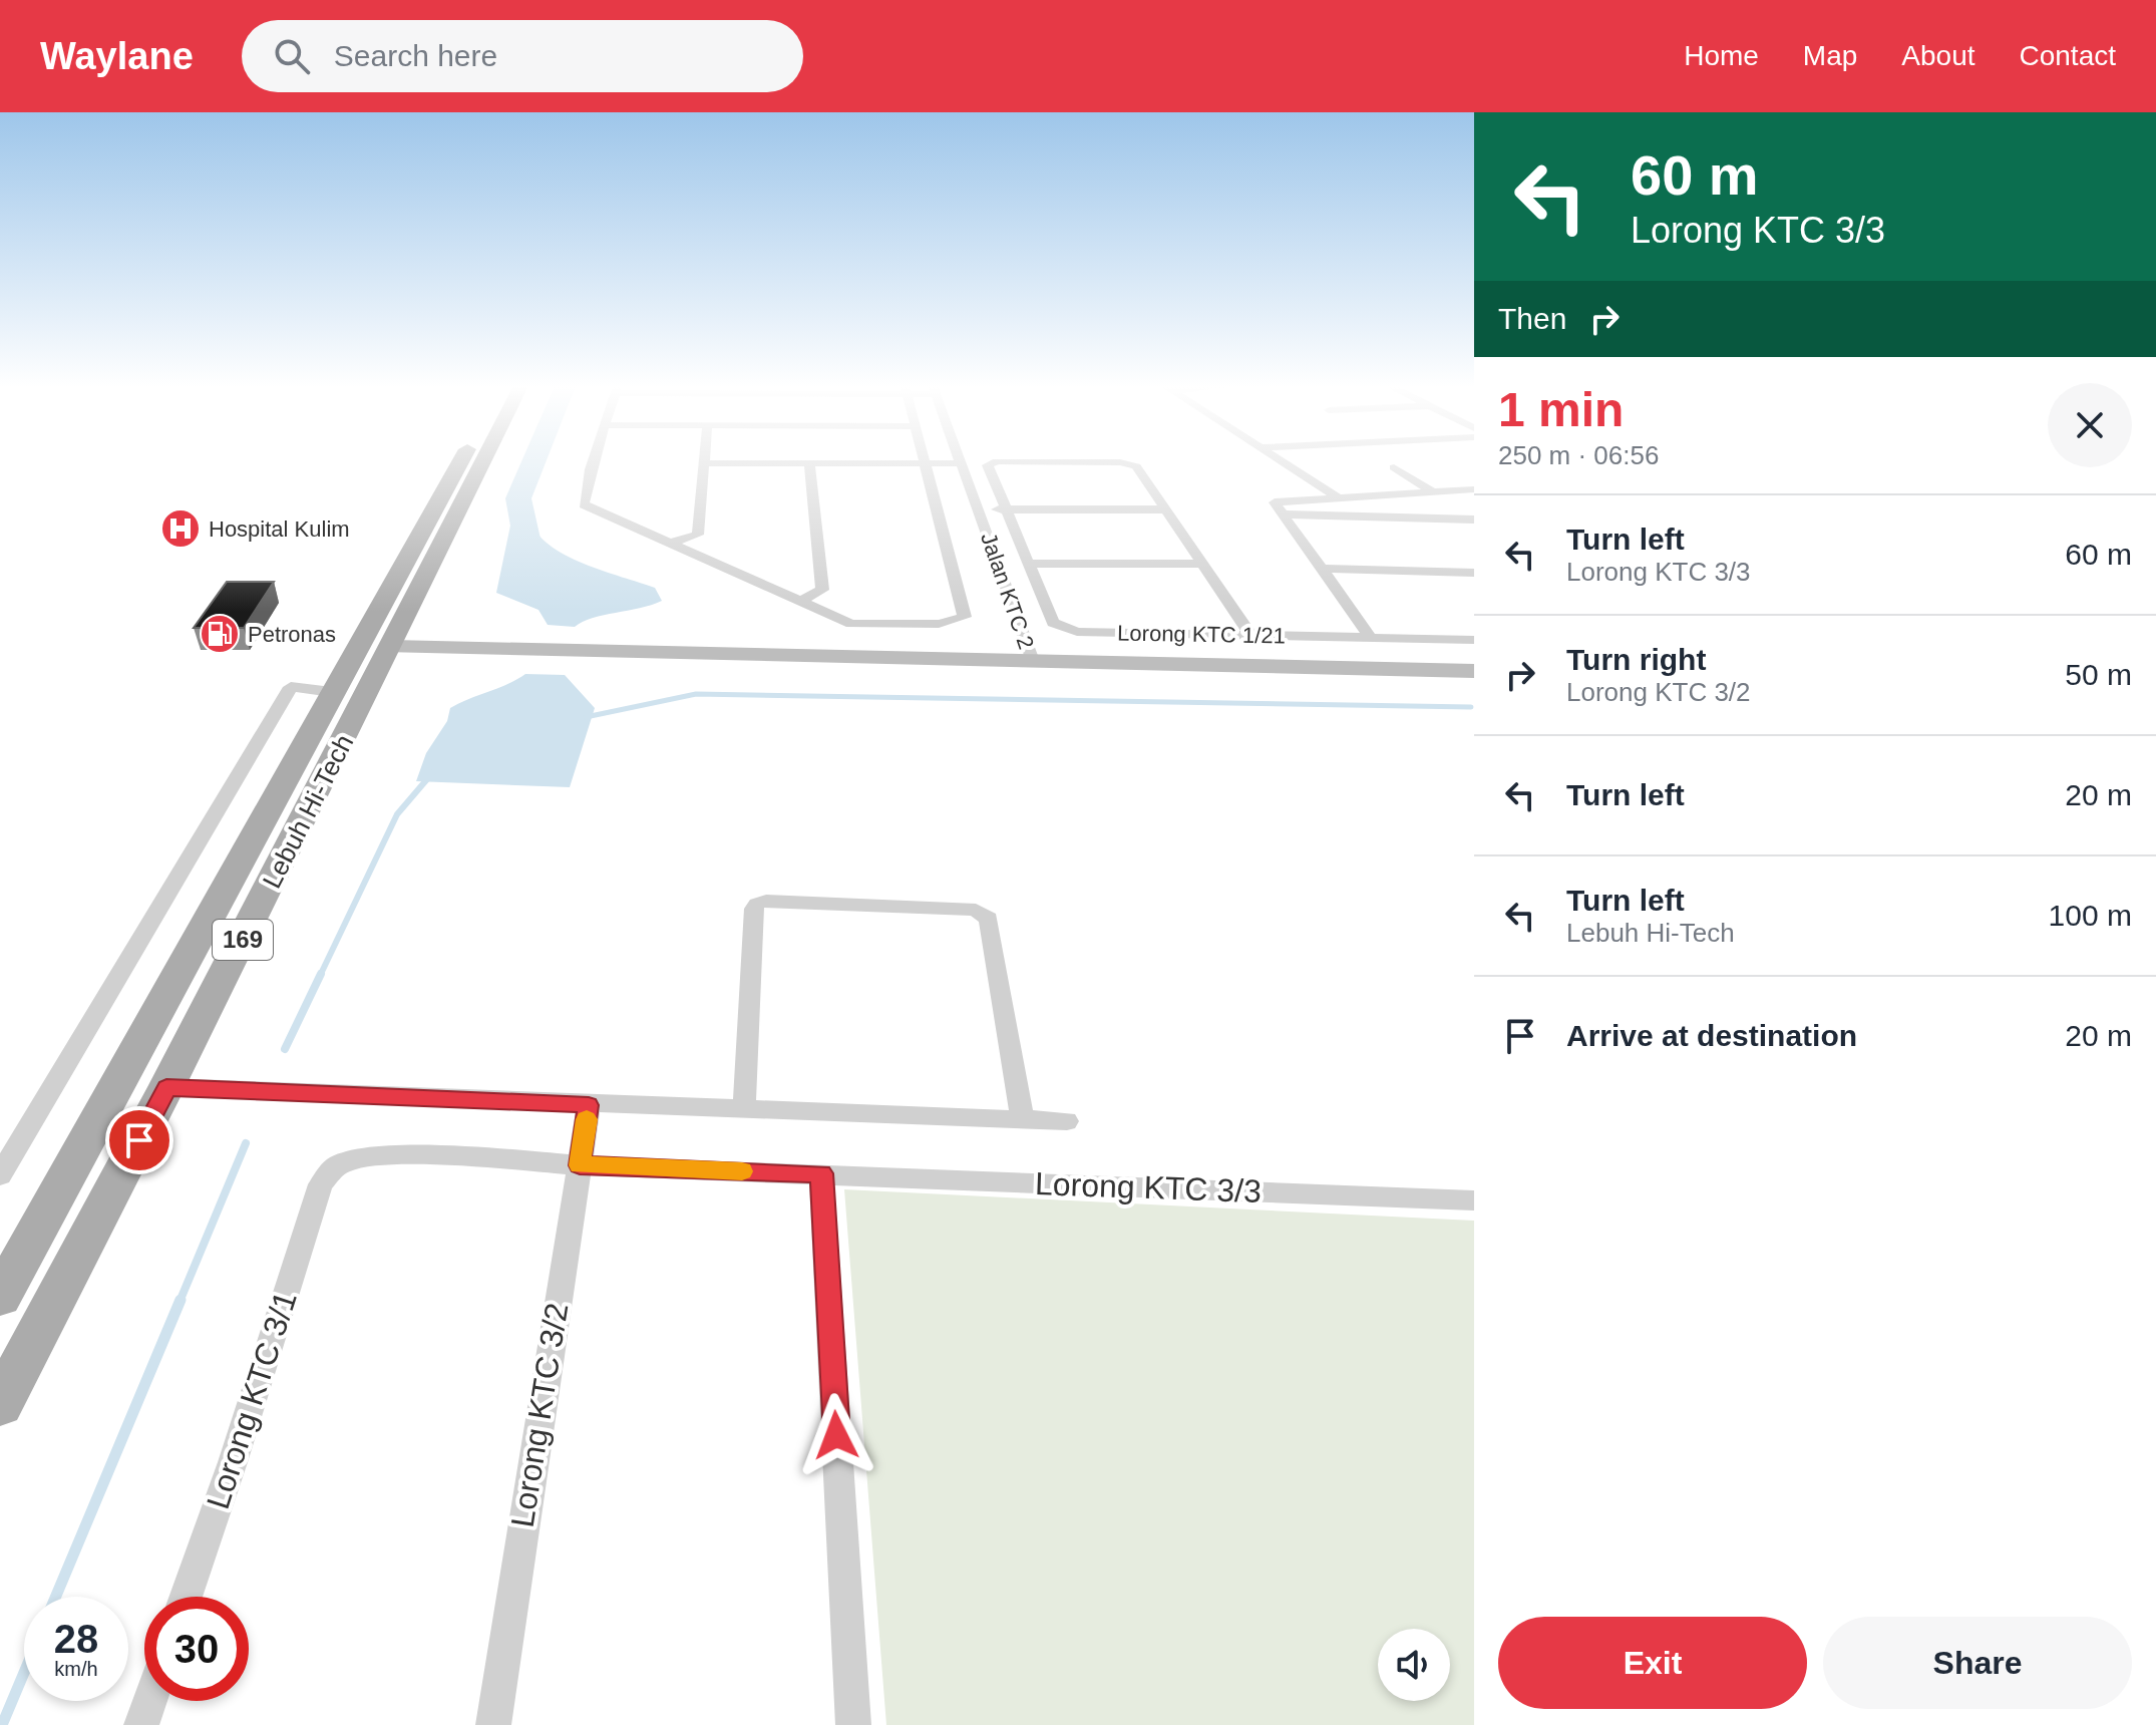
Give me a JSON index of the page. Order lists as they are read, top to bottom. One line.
{"streets":{"main road":["Lebuh Hi-Tech","169"],"street":["Jalan KTC 2","Lorong KTC 1/21","Lorong KTC 3/3","Lorong KTC 3/1","Lorong KTC 3/2"]},"crossings":[["Lorong KTC 3/3","Lorong KTC 3/1"],["Lorong KTC 3/3","Lorong KTC 3/2"]],"places":{"hospital":["Hospital Kulim"],"fuel station":["Petronas"]},"page":{"header":"Waylane","search":"Search here","nav":["Home","Map","About","Contact"],"turn":["60 m","Lorong KTC 3/3"],"then":"Then","heading":["1 min","250 m · 06:56"],"list":[{"name":"Turn left","note":"Lorong KTC 3/3","value":"60 m"},{"name":"Turn right","note":"Lorong KTC 3/2","value":"50 m"},{"name":"Turn left","value":"20 m"},{"name":"Turn left","note":"Lebuh Hi-Tech","value":"100 m"},{"name":"Arrive at destination","value":"20 m"}],"speed":"28 km/h","limit":"30","buttons":["Exit","Share"]}}
